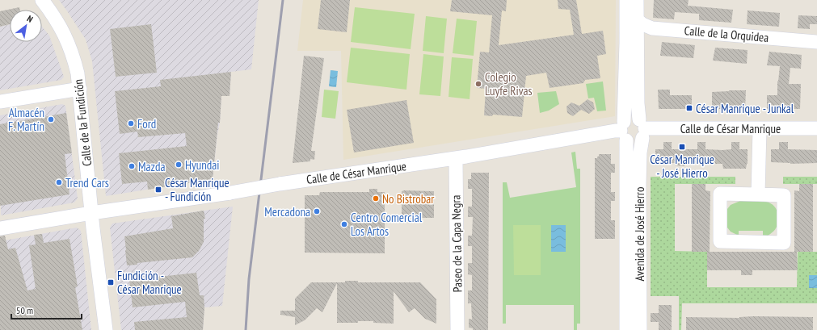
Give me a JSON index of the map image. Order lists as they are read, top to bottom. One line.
{"streets":{"street":["Calle de la Orquidea","Calle de la Fundición","Calle de César Manrique","Avenida de José Hierro","Paseo de la Capa Negra"]},"crossings":[["Calle de la Orquidea","Avenida de José Hierro"],["Calle de la Fundición","Calle de César Manrique"],["Calle de César Manrique","Avenida de José Hierro"],["Calle de César Manrique","Paseo de la Capa Negra"]],"places":{"other":["Colegio Luyfe Rivas","Almacén F. Martín","Ford","Hyundai","Mazda","Trend Cars","No Bistrobar","Mercadona","Centro Comercial Los Artos"],"transit":["César Manrique - Junkal","César Manrique - José Hierro","César Manrique - Fundición","Fundición - César Manrique"]},"scale_bar":"50 m","north":"top right"}
